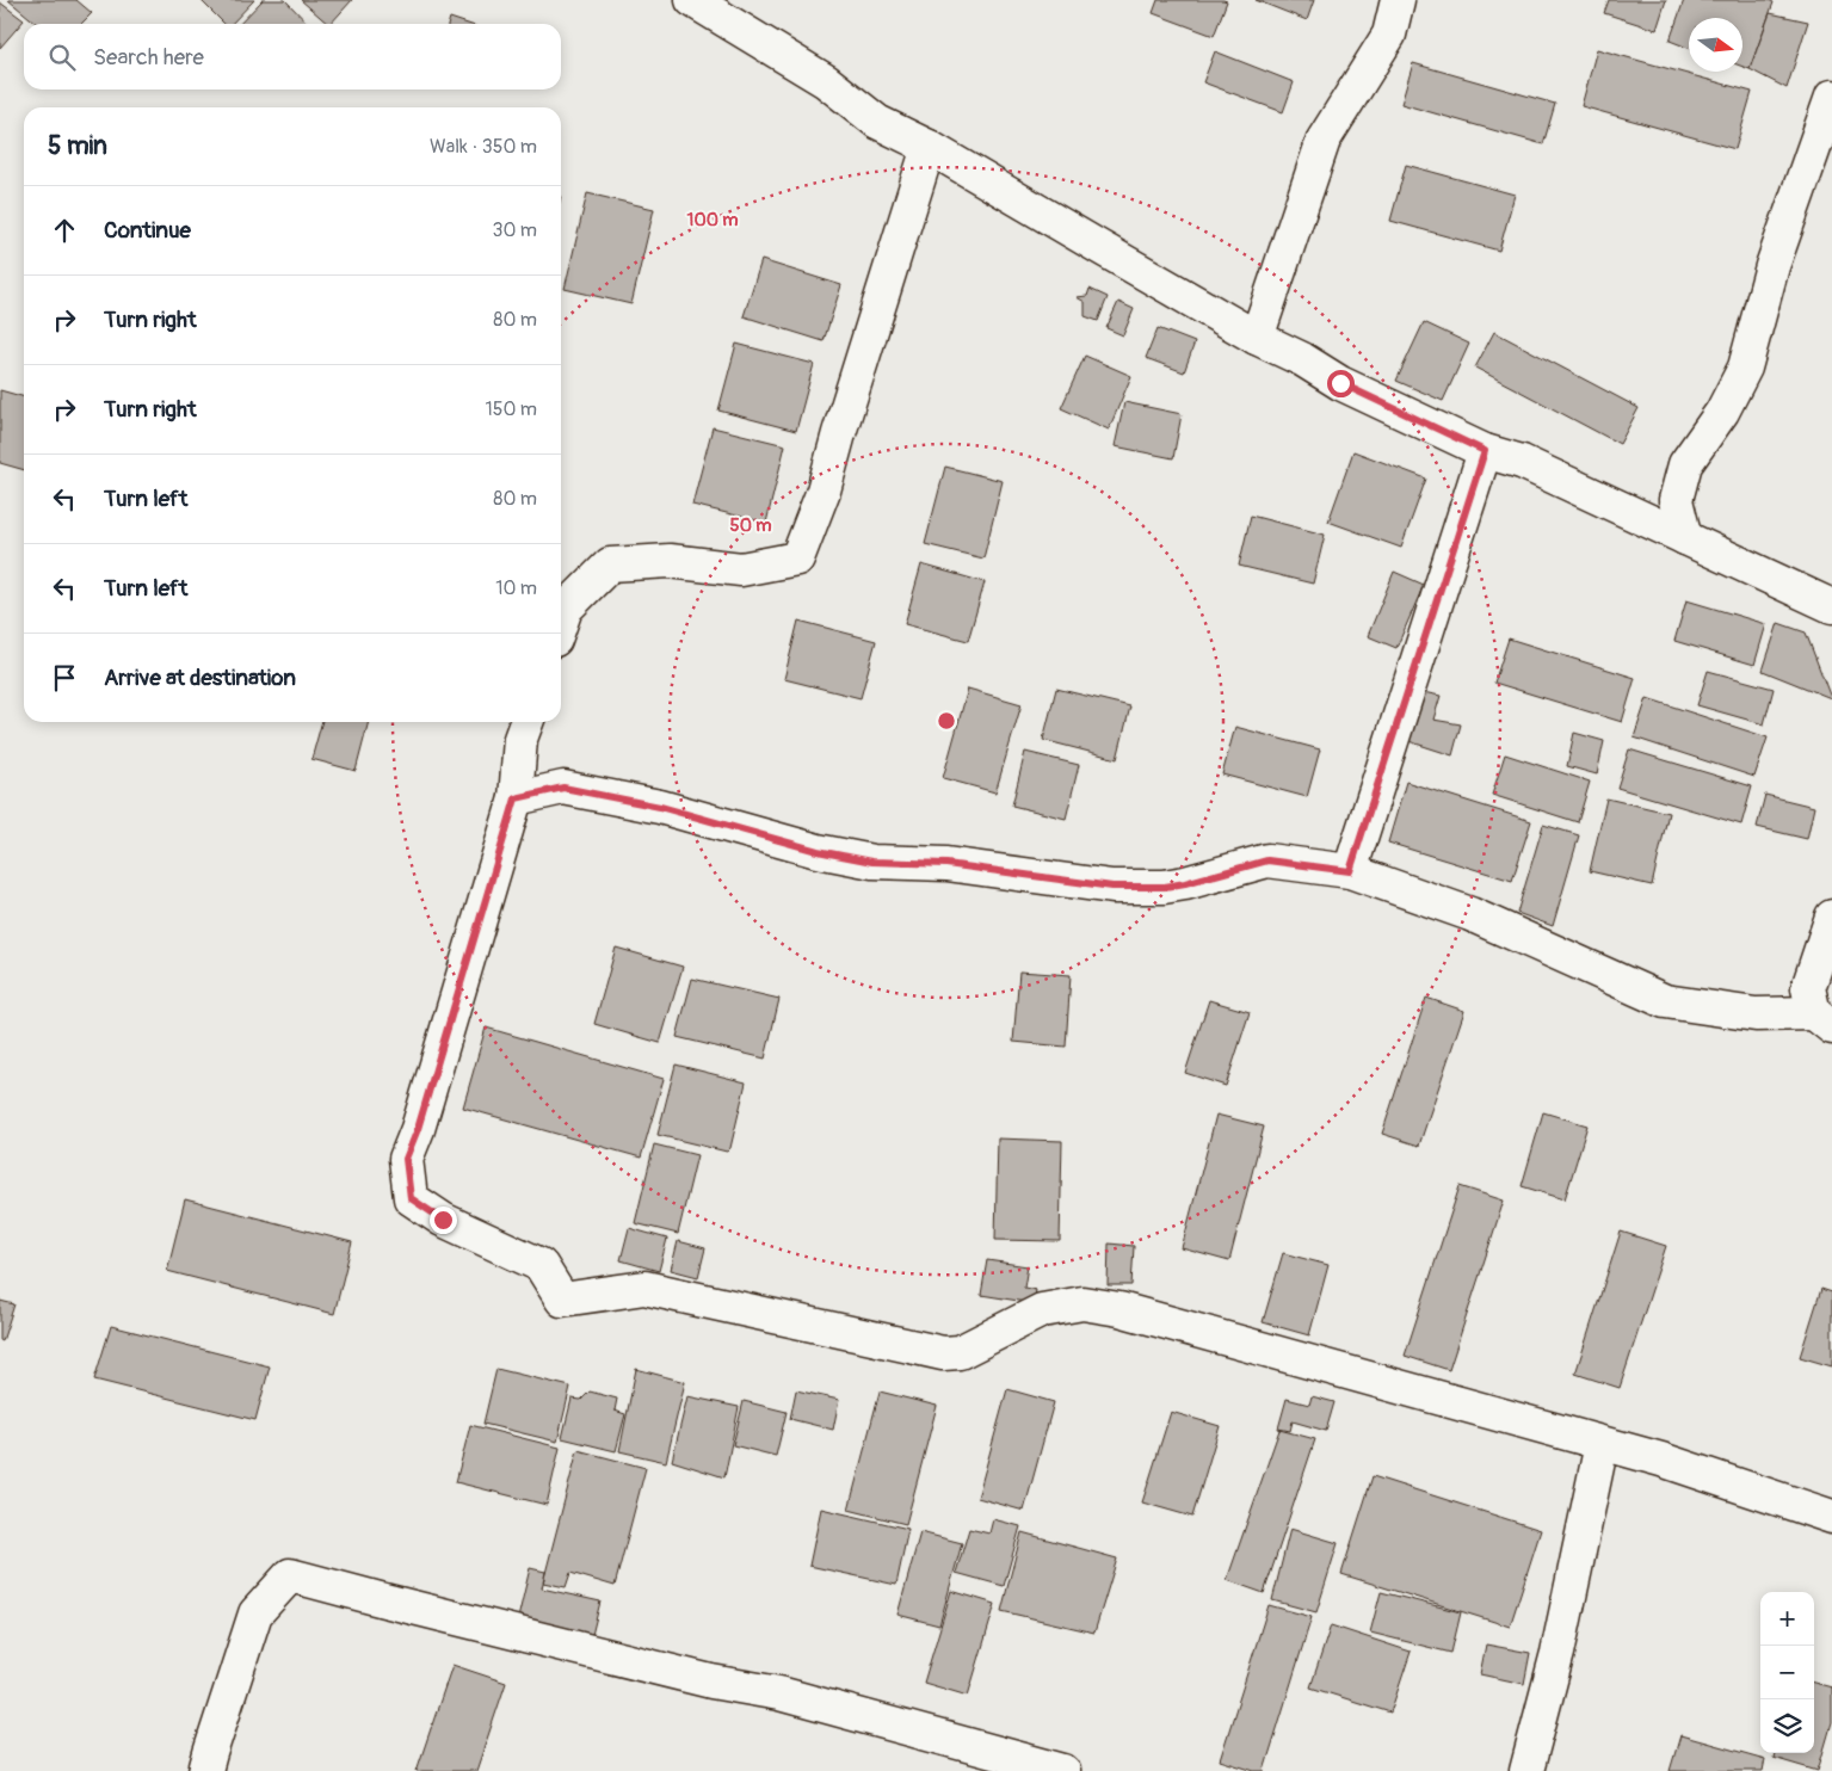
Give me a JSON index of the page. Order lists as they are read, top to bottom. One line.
{"north":"right","page":{"search":"Search here","heading":["5 min","Walk · 350 m"],"list":[["Continue","30 m"],["Turn right","80 m"],["Turn right","150 m"],["Turn left","80 m"],["Turn left","10 m"],"Arrive at destination"],"map_buttons":["+","−"]},"rings":["100 m","50 m"]}
